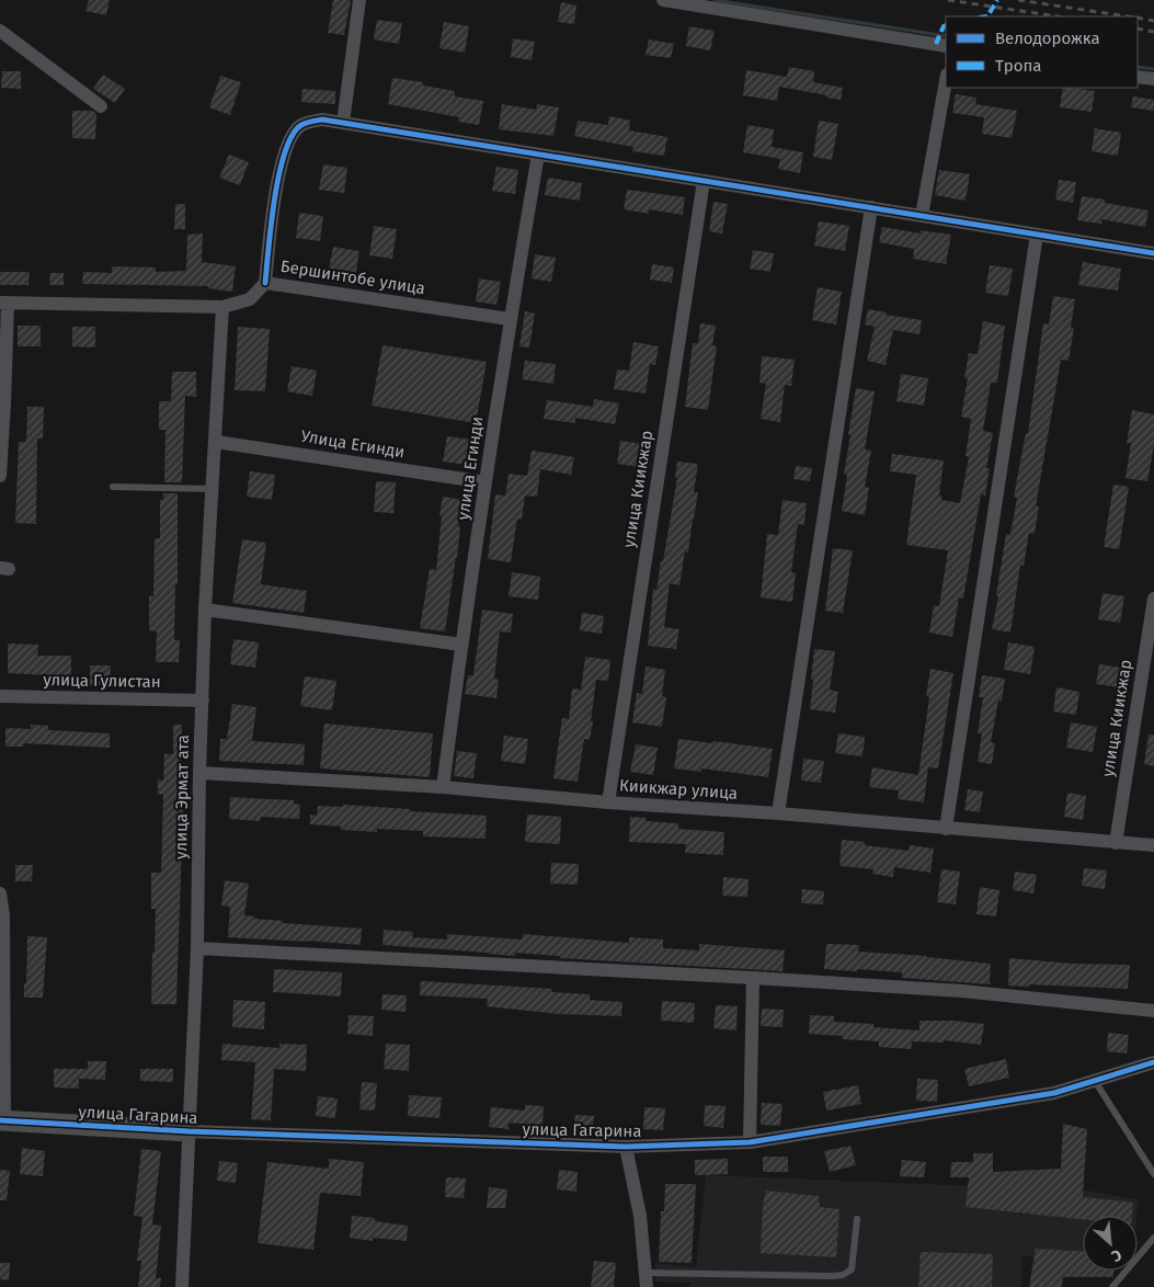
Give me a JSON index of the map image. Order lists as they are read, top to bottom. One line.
{"streets":{"street":["Бершинтобе улица","Улица Егинди","улица Егинди","улица Киикжар","улица Гулистан","Киикжар улица","улица Эрмат ата","улица Гагарина"]},"crossings":[["Бершинтобе улица","улица Егинди"],["Бершинтобе улица","улица Эрмат ата"],["Улица Егинди","улица Егинди"],["Улица Егинди","улица Эрмат ата"],["улица Егинди","Киикжар улица"],["улица Киикжар","Киикжар улица"],["улица Гулистан","улица Эрмат ата"],["Киикжар улица","улица Эрмат ата"],["улица Эрмат ата","улица Гагарина"]],"legend":["Велодорожка","Тропа"],"north":"bottom right"}
